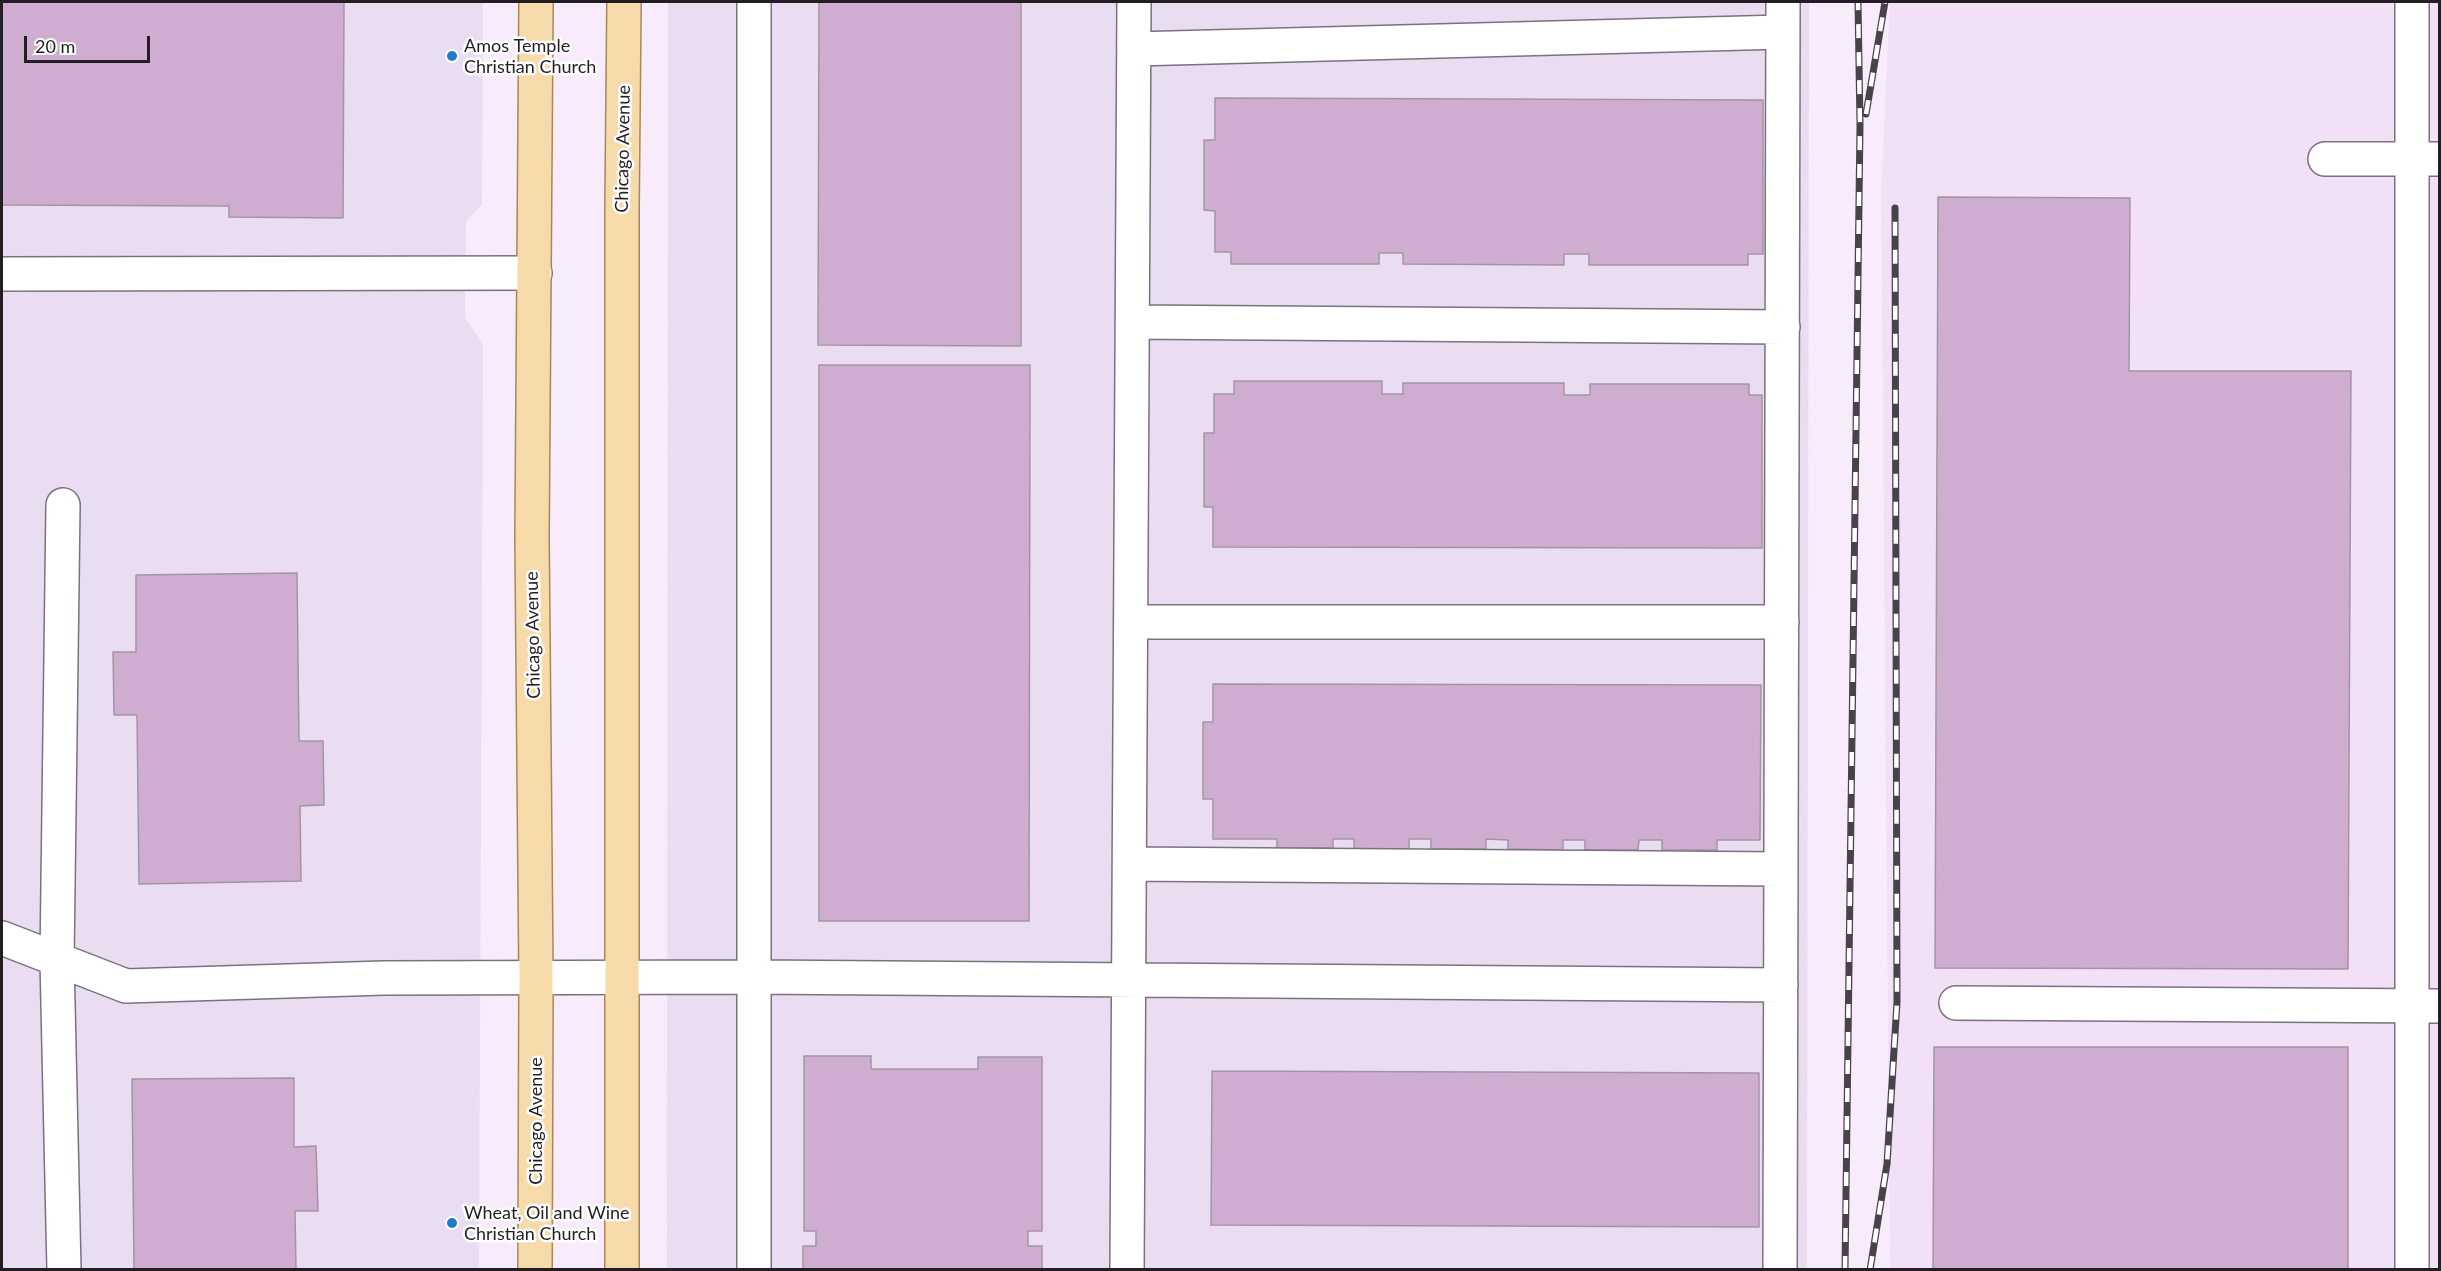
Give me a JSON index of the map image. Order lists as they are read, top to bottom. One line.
{"streets":{"main road":["Chicago Avenue"]},"places":["Amos Temple Christian Church","Wheat, Oil and Wine Christian Church"],"scale_bar":"20 m"}
